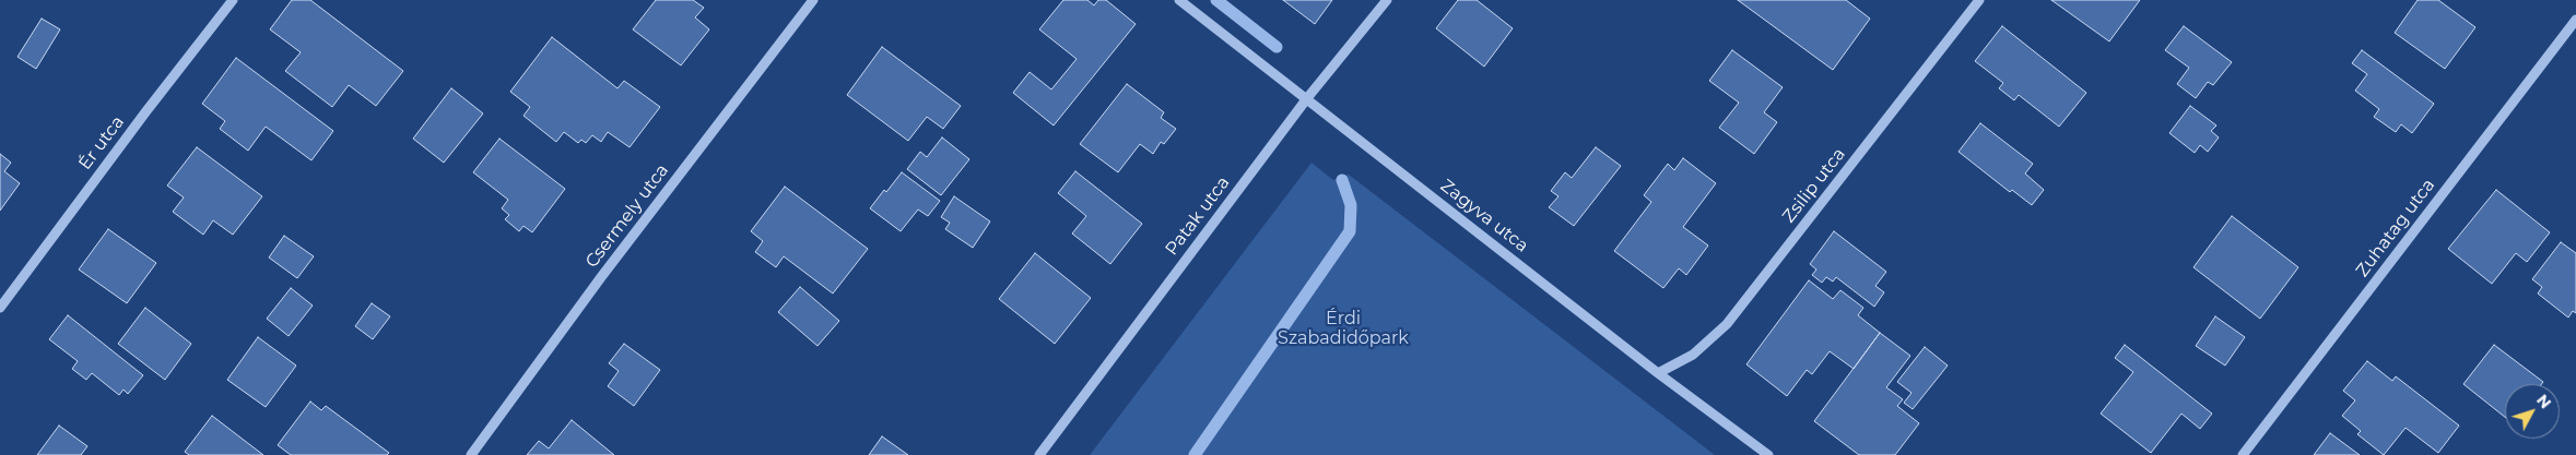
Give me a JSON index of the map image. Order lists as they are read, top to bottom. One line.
{"streets":{"street":["Ér utca","Zsilip utca","Csermely utca","Patak utca","Zagyva utca","Zuhatag utca"]},"crossings":[["Zsilip utca","Zagyva utca"],["Patak utca","Zagyva utca"]],"parks":["Érdi Szabadidőpark"],"north":"top right"}
